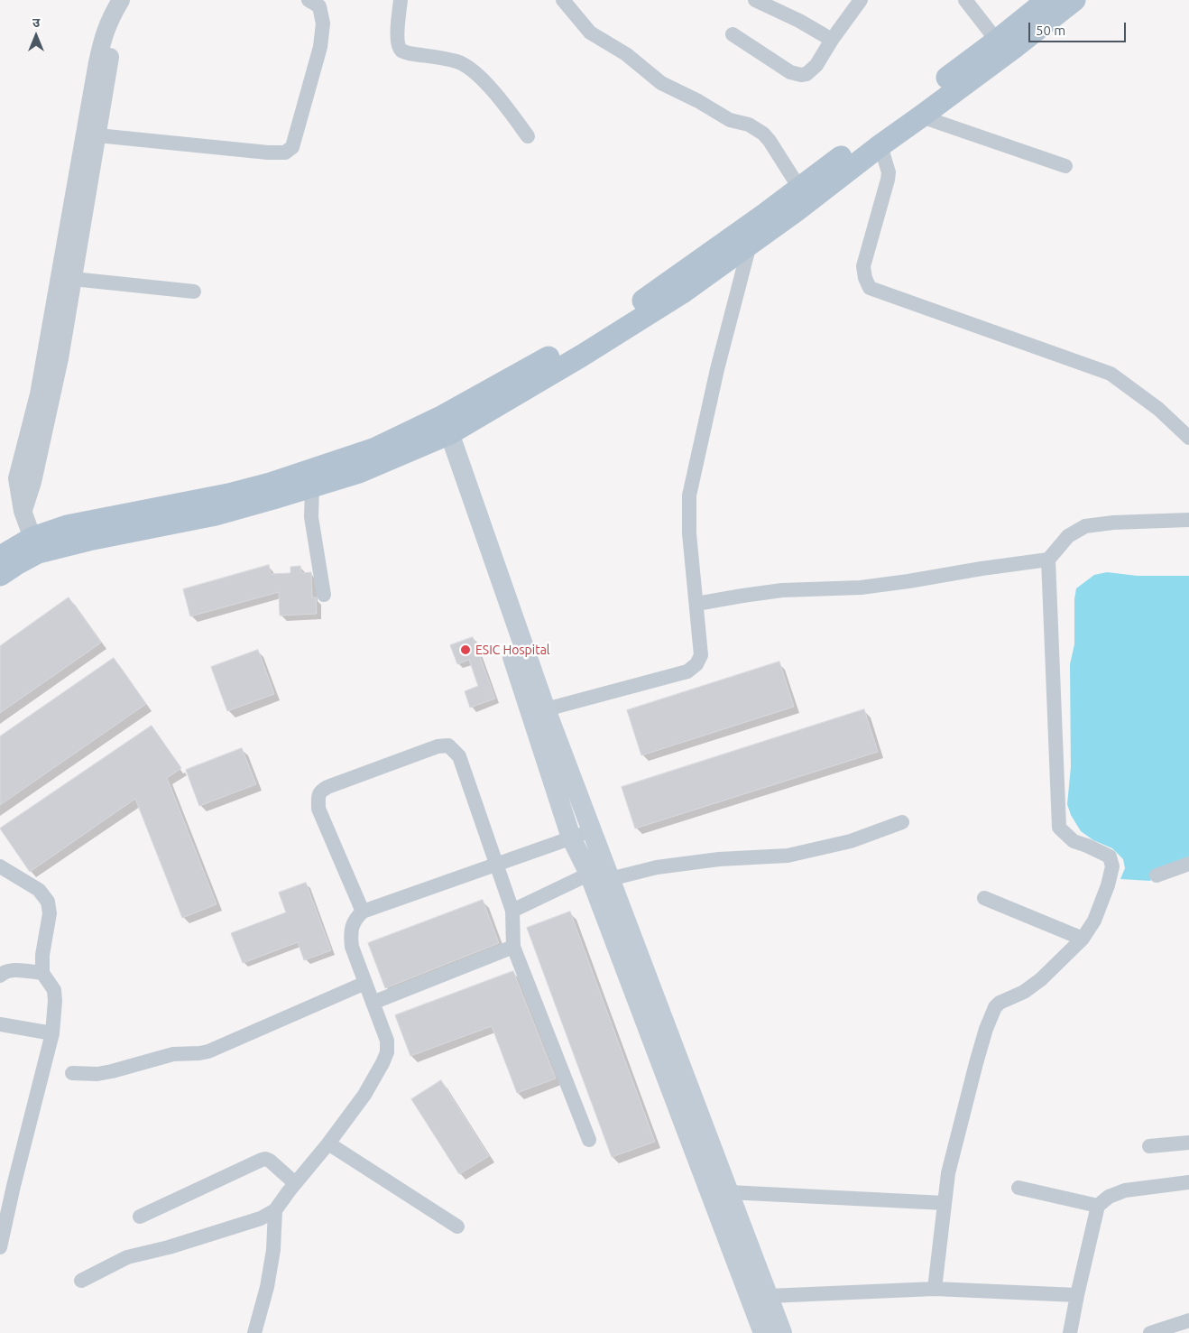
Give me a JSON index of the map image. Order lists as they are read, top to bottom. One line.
{"places":["ESIC Hospital"],"scale_bar":"50 m","north":"top"}
